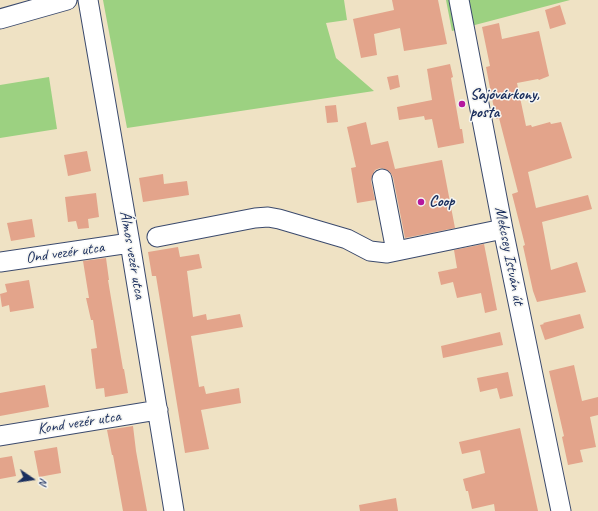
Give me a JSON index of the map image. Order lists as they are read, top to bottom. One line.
{"streets":{"street":["Ond vezér utca","Álmos vezér utca","Mekcsey István út","Kond vezér utca"]},"crossings":[["Ond vezér utca","Álmos vezér utca"],["Álmos vezér utca","Kond vezér utca"]],"places":["Sajóvárkony, posta","Coop"],"north":"right"}
